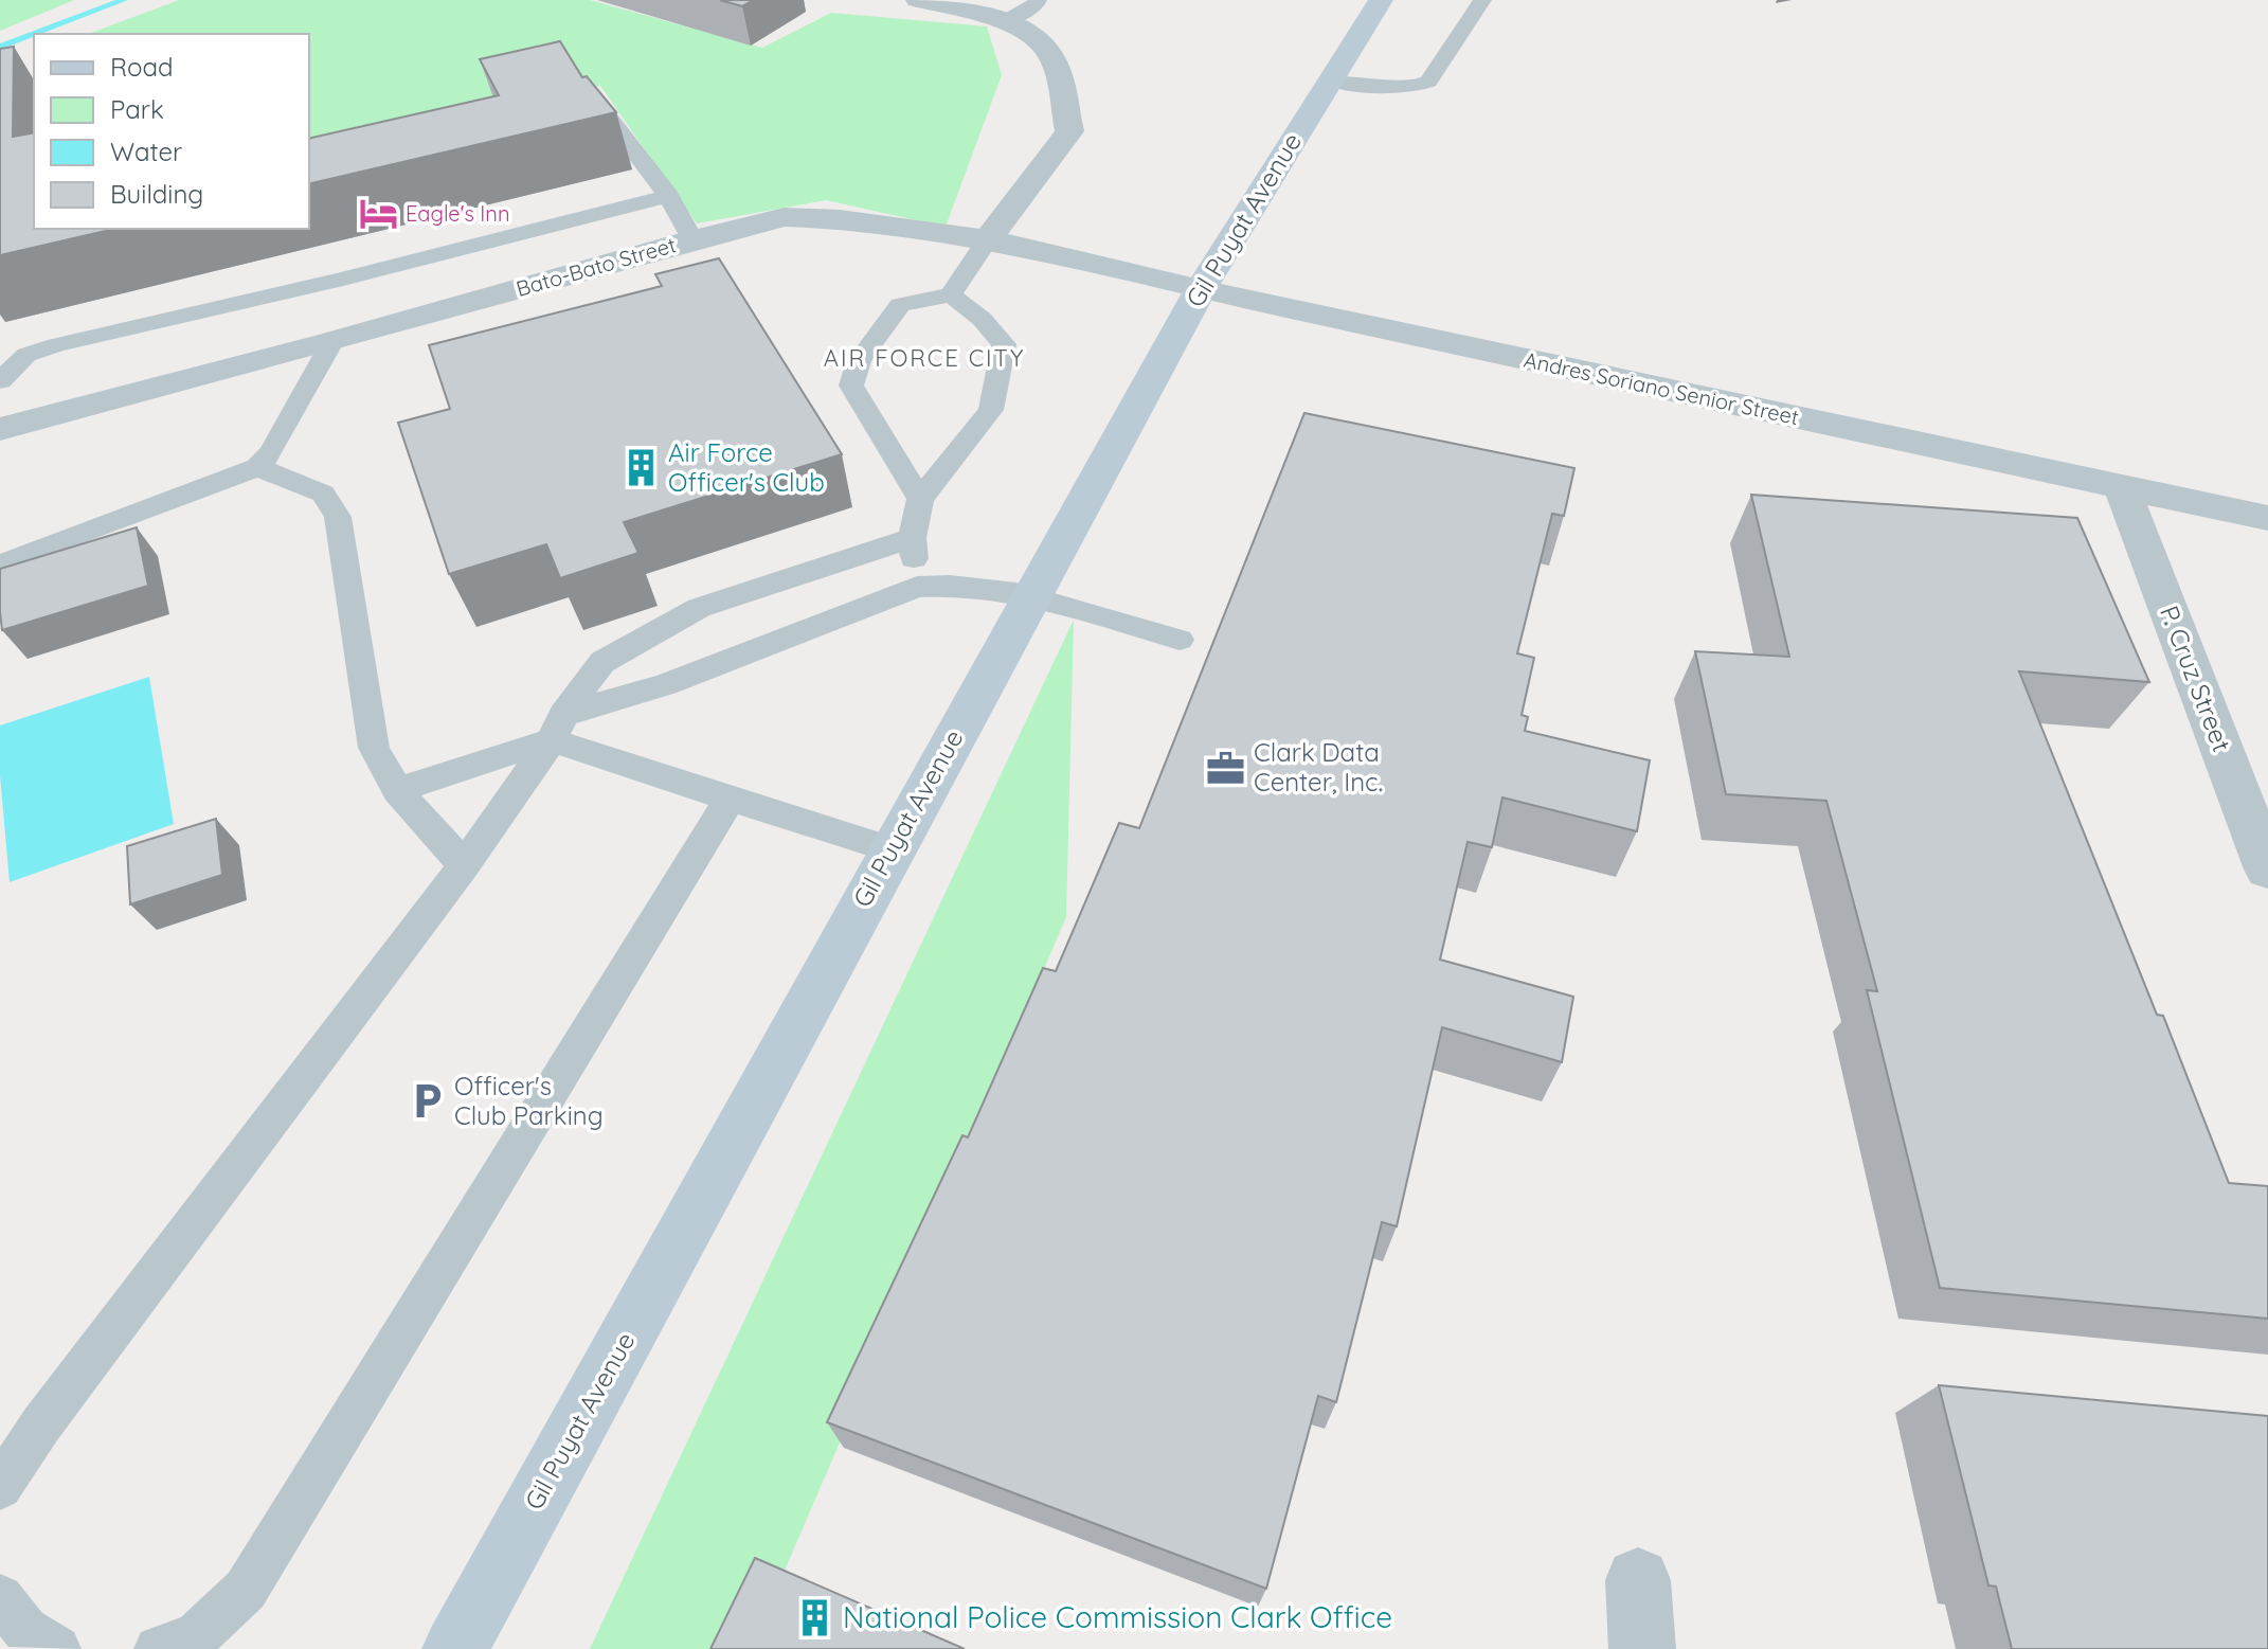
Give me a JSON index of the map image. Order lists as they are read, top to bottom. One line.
{"streets":{"main road":["Gil Puyat Avenue"],"street":["Bato-Bato Street","Andres Soriano Senior Street","P. Cruz Street"]},"crossings":[["Gil Puyat Avenue","Bato-Bato Street"],["Gil Puyat Avenue","Andres Soriano Senior Street"],["Bato-Bato Street","Andres Soriano Senior Street"],["Andres Soriano Senior Street","P. Cruz Street"]],"districts":["AIR FORCE CITY"],"places":{"hotel":["Eagle's Inn"],"building":["Air Force Officer's Club","National Police Commission Clark Office"],"office":["Clark Data Center, Inc."],"parking":["Officer's Club Parking"]},"legend":["Road","Park","Water","Building"]}
